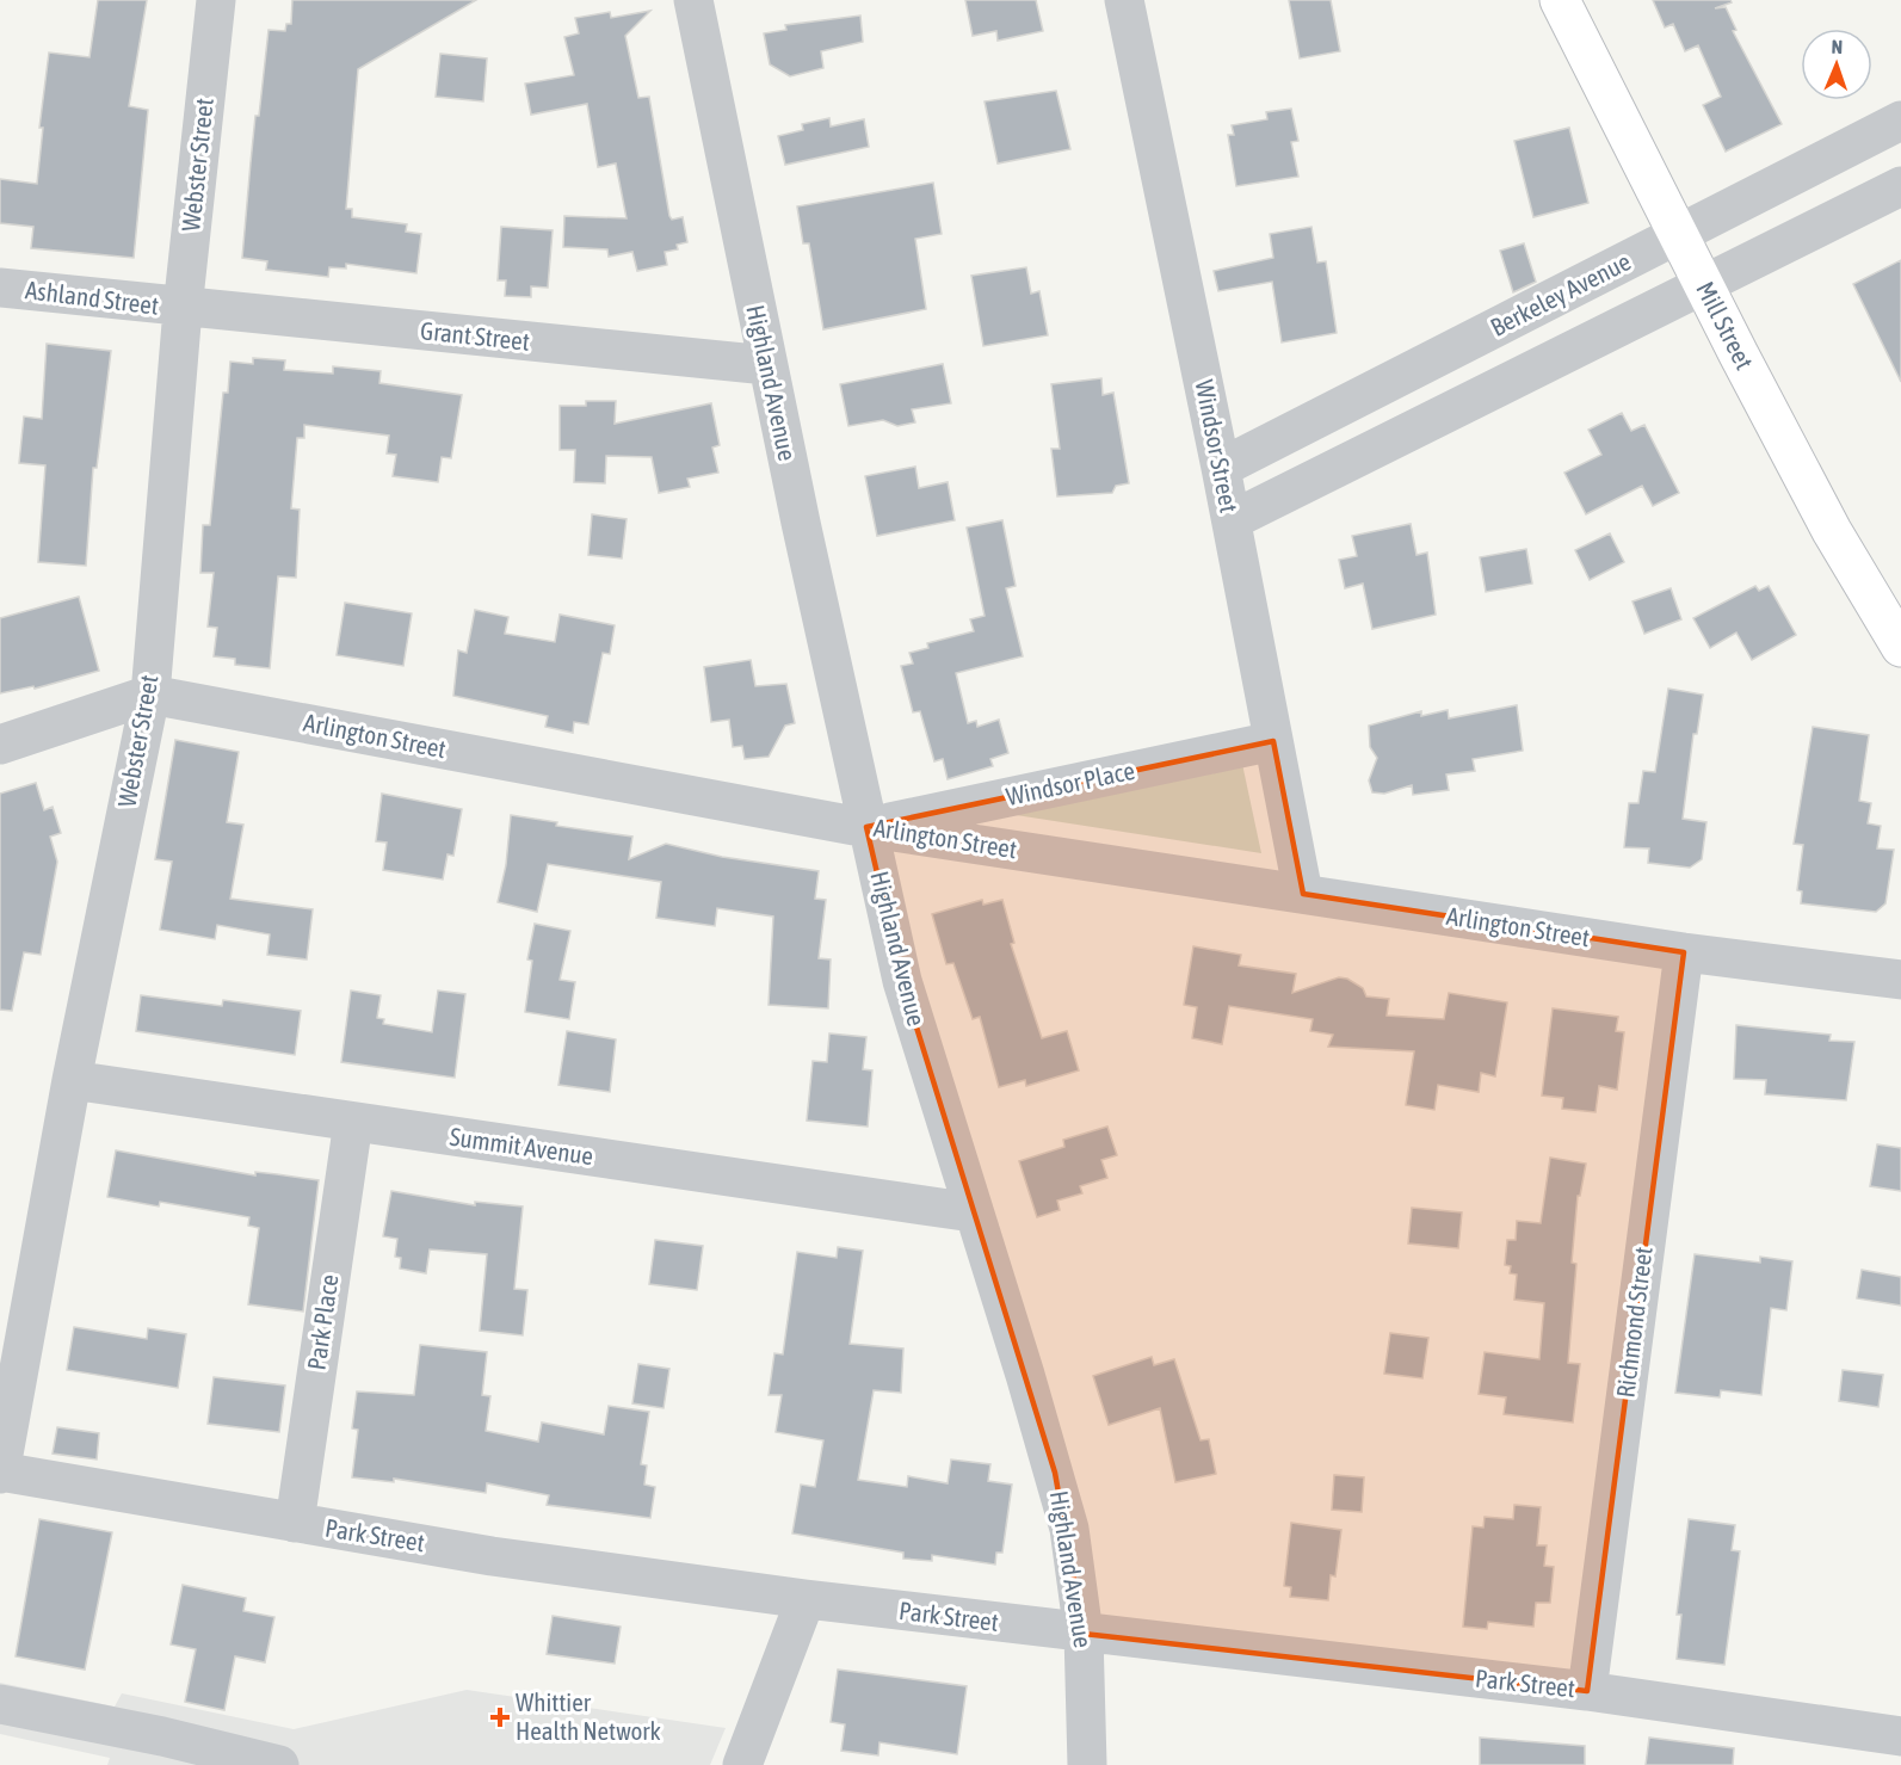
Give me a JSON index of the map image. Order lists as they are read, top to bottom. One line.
{"streets":{"main road":["Mill Street"],"street":["Webster Street","Berkeley Avenue","Ashland Street","Grant Street","Highland Avenue","Windsor Street","Arlington Street","Windsor Place","Summit Avenue","Park Place","Richmond Street","Park Street"]},"crossings":[["Webster Street","Ashland Street"],["Webster Street","Grant Street"],["Webster Street","Arlington Street"],["Webster Street","Summit Avenue"],["Webster Street","Park Street"],["Berkeley Avenue","Mill Street"],["Berkeley Avenue","Windsor Street"],["Ashland Street","Grant Street"],["Grant Street","Highland Avenue"],["Highland Avenue","Arlington Street"],["Highland Avenue","Windsor Place"],["Highland Avenue","Summit Avenue"],["Highland Avenue","Park Street"],["Windsor Street","Arlington Street"],["Windsor Street","Windsor Place"],["Arlington Street","Windsor Place"],["Arlington Street","Richmond Street"],["Summit Avenue","Park Place"],["Park Place","Park Street"],["Richmond Street","Park Street"]],"places":{"health":["Whittier Health Network"]},"north":"top"}
